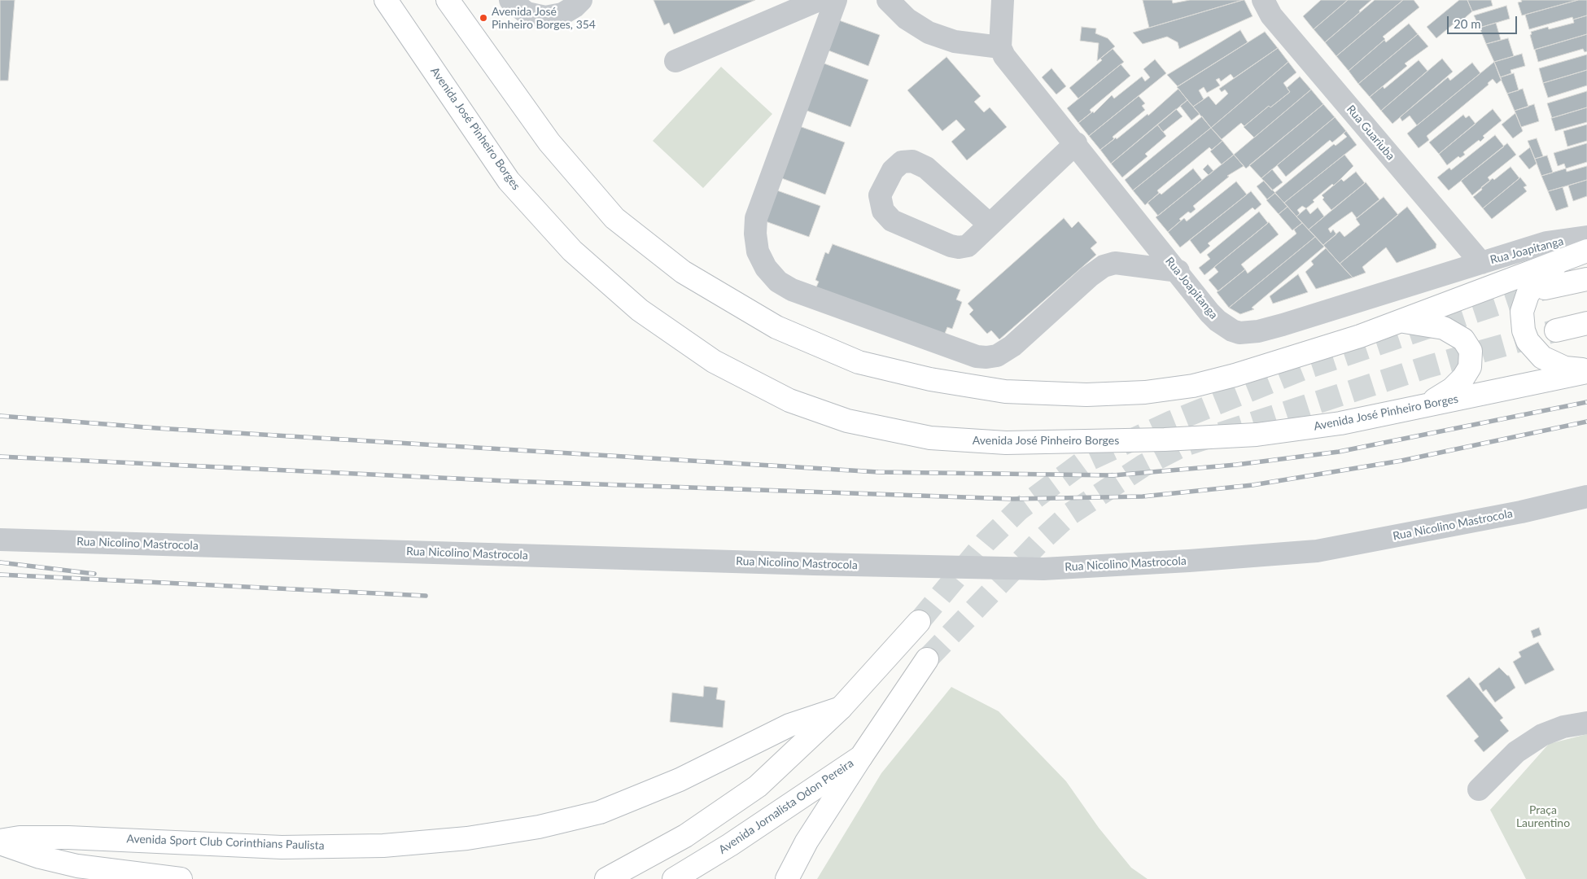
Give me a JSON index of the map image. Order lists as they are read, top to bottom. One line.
{"streets":{"main road":["Avenida José Pinheiro Borges","Avenida Jornalista Odon Pereira","Avenida Sport Club Corinthians Paulista"],"street":["Rua Guariuba","Rua Joapitanga","Rua Nicolino Mastrocola"]},"crossings":[["Rua Guariuba","Rua Joapitanga"]],"parks":["Praça Laurentino"],"places":["Avenida José Pinheiro Borges, 354"],"scale_bar":"20 m"}
